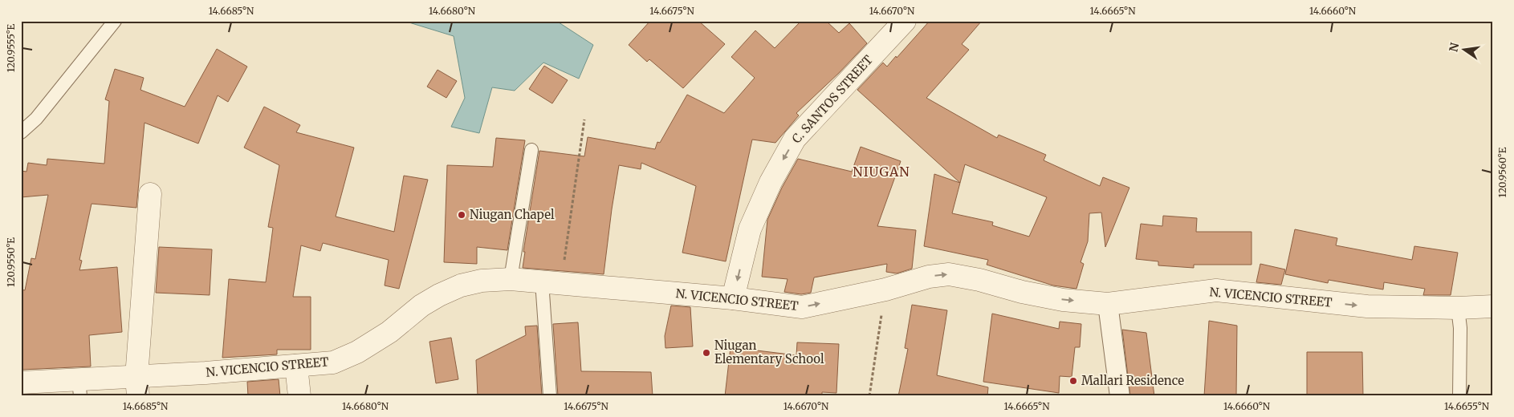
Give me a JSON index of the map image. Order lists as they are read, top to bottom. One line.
{"streets":{"street":["C. SANTOS STREET","N. VICENCIO STREET"]},"crossings":[["C. SANTOS STREET","N. VICENCIO STREET"]],"one_way":["C. SANTOS STREET","N. VICENCIO STREET"],"districts":["NIUGAN"],"places":["Niugan Chapel","Niugan Elementary School","Mallari Residence"],"north":"left","coordinates":["14.6685°N","14.6680°N","14.6675°N","14.6670°N","14.6665°N","14.6660°N","120.9555°E","120.9560°E","120.9550°E","14.6655°N"]}
